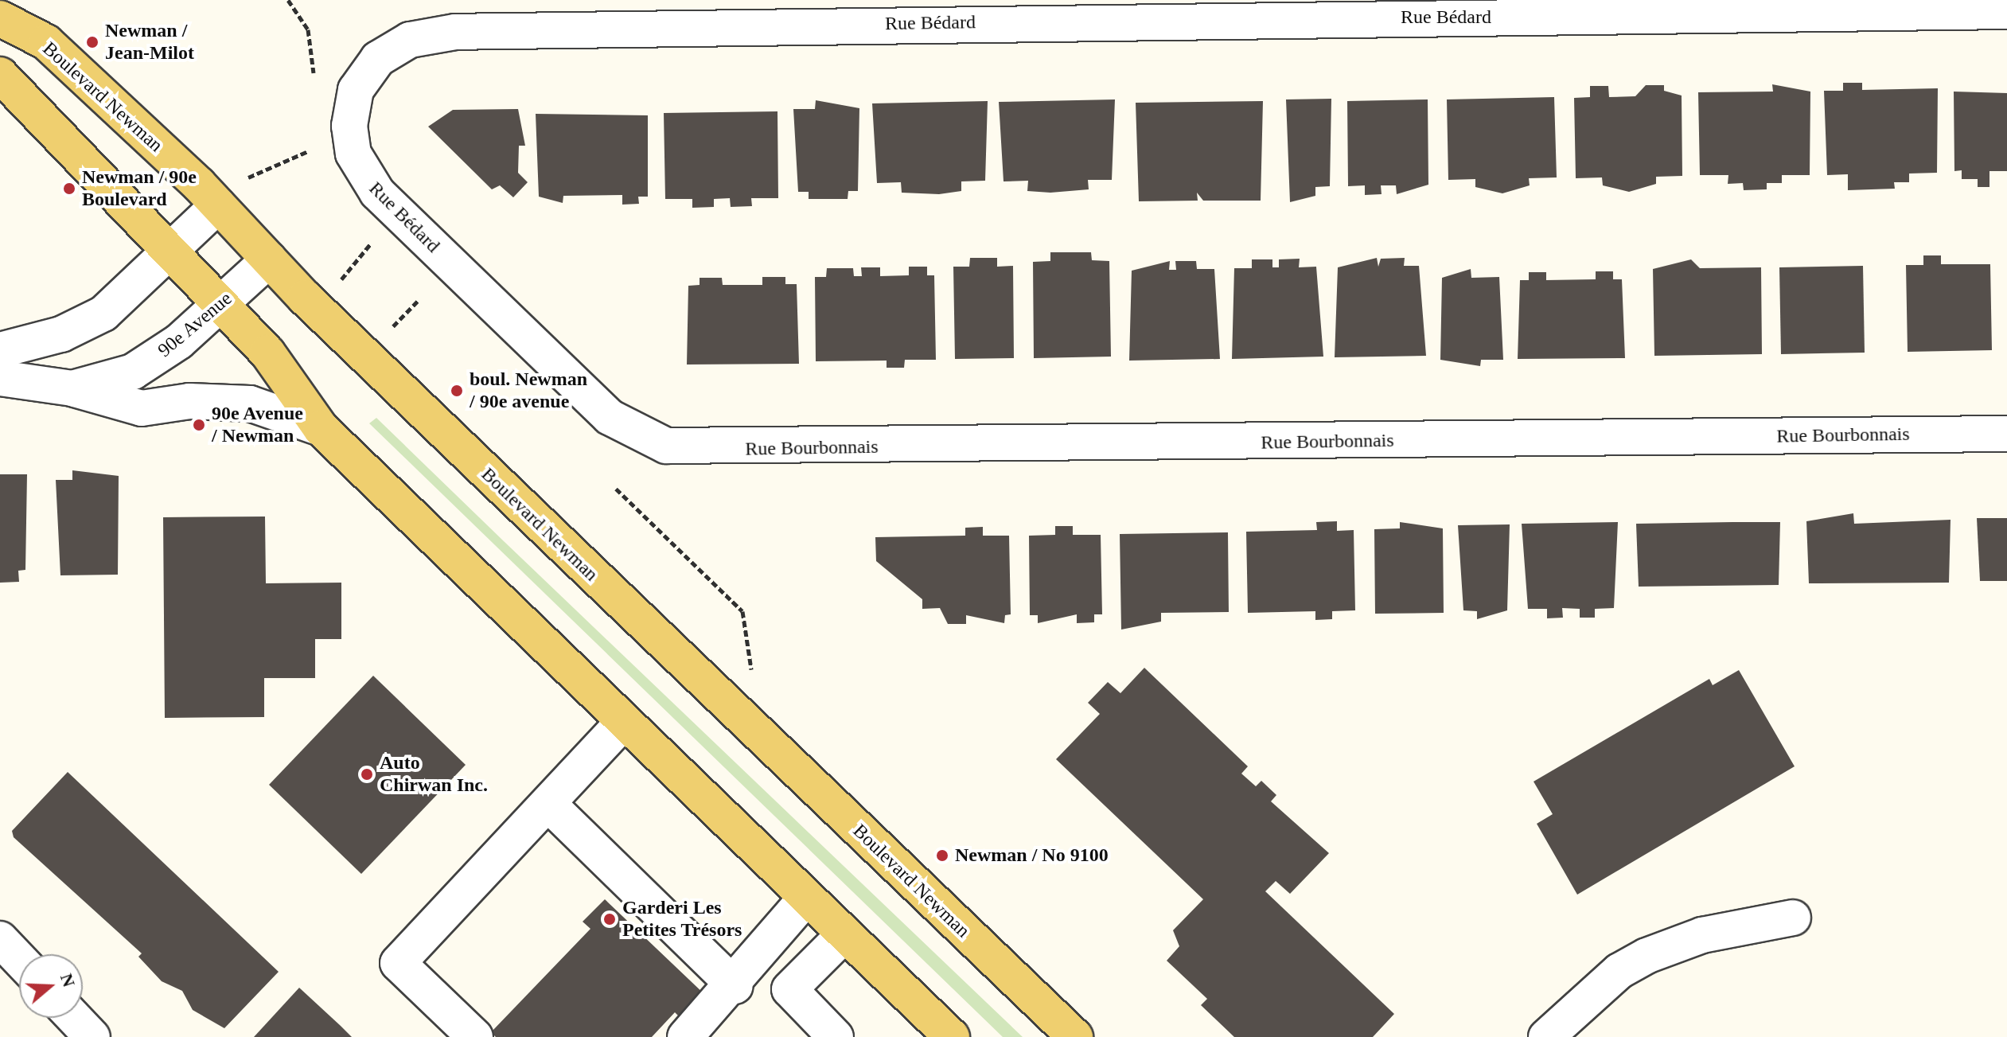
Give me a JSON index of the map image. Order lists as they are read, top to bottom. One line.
{"streets":{"main road":["Boulevard Newman"],"street":["Rue Bédard","90e Avenue","Rue Bourbonnais"]},"crossings":[["Rue Bédard","Rue Bourbonnais"],["Boulevard Newman","90e Avenue"]],"places":["Newman / Jean-Milot","Newman / 90e Boulevard","boul. Newman / 90e avenue","90e Avenue / Newman","Auto Chirwan Inc.","Newman / No 9100","Garderi Les Petites Trésors"],"north":"right"}
